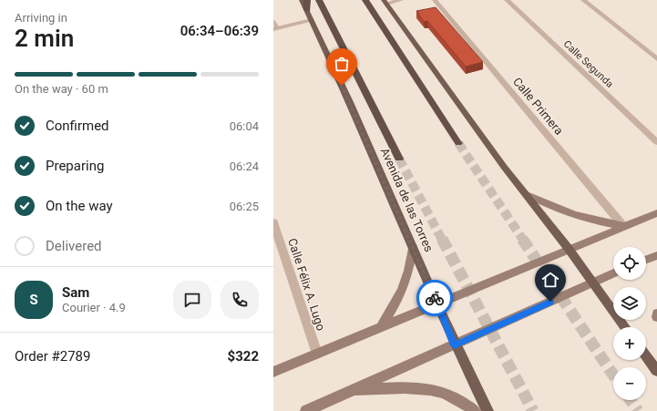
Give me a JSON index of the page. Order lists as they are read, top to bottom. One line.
{"streets":{"highway":["Avenida de las Torres"],"street":["Calle Segunda","Calle Primera","Calle Félix A. Lugo"]},"page":{"heading":["2 min","Arriving in","06:34–06:39"],"panel":["Sam","Courier · 4.9","Order #2789","$322"],"bar":"On the way · 60 m","list":[["Confirmed","06:04"],["Preparing","06:24"],["On the way","06:25"],"Delivered"],"map_buttons":["+","−"],"round":"S"}}
